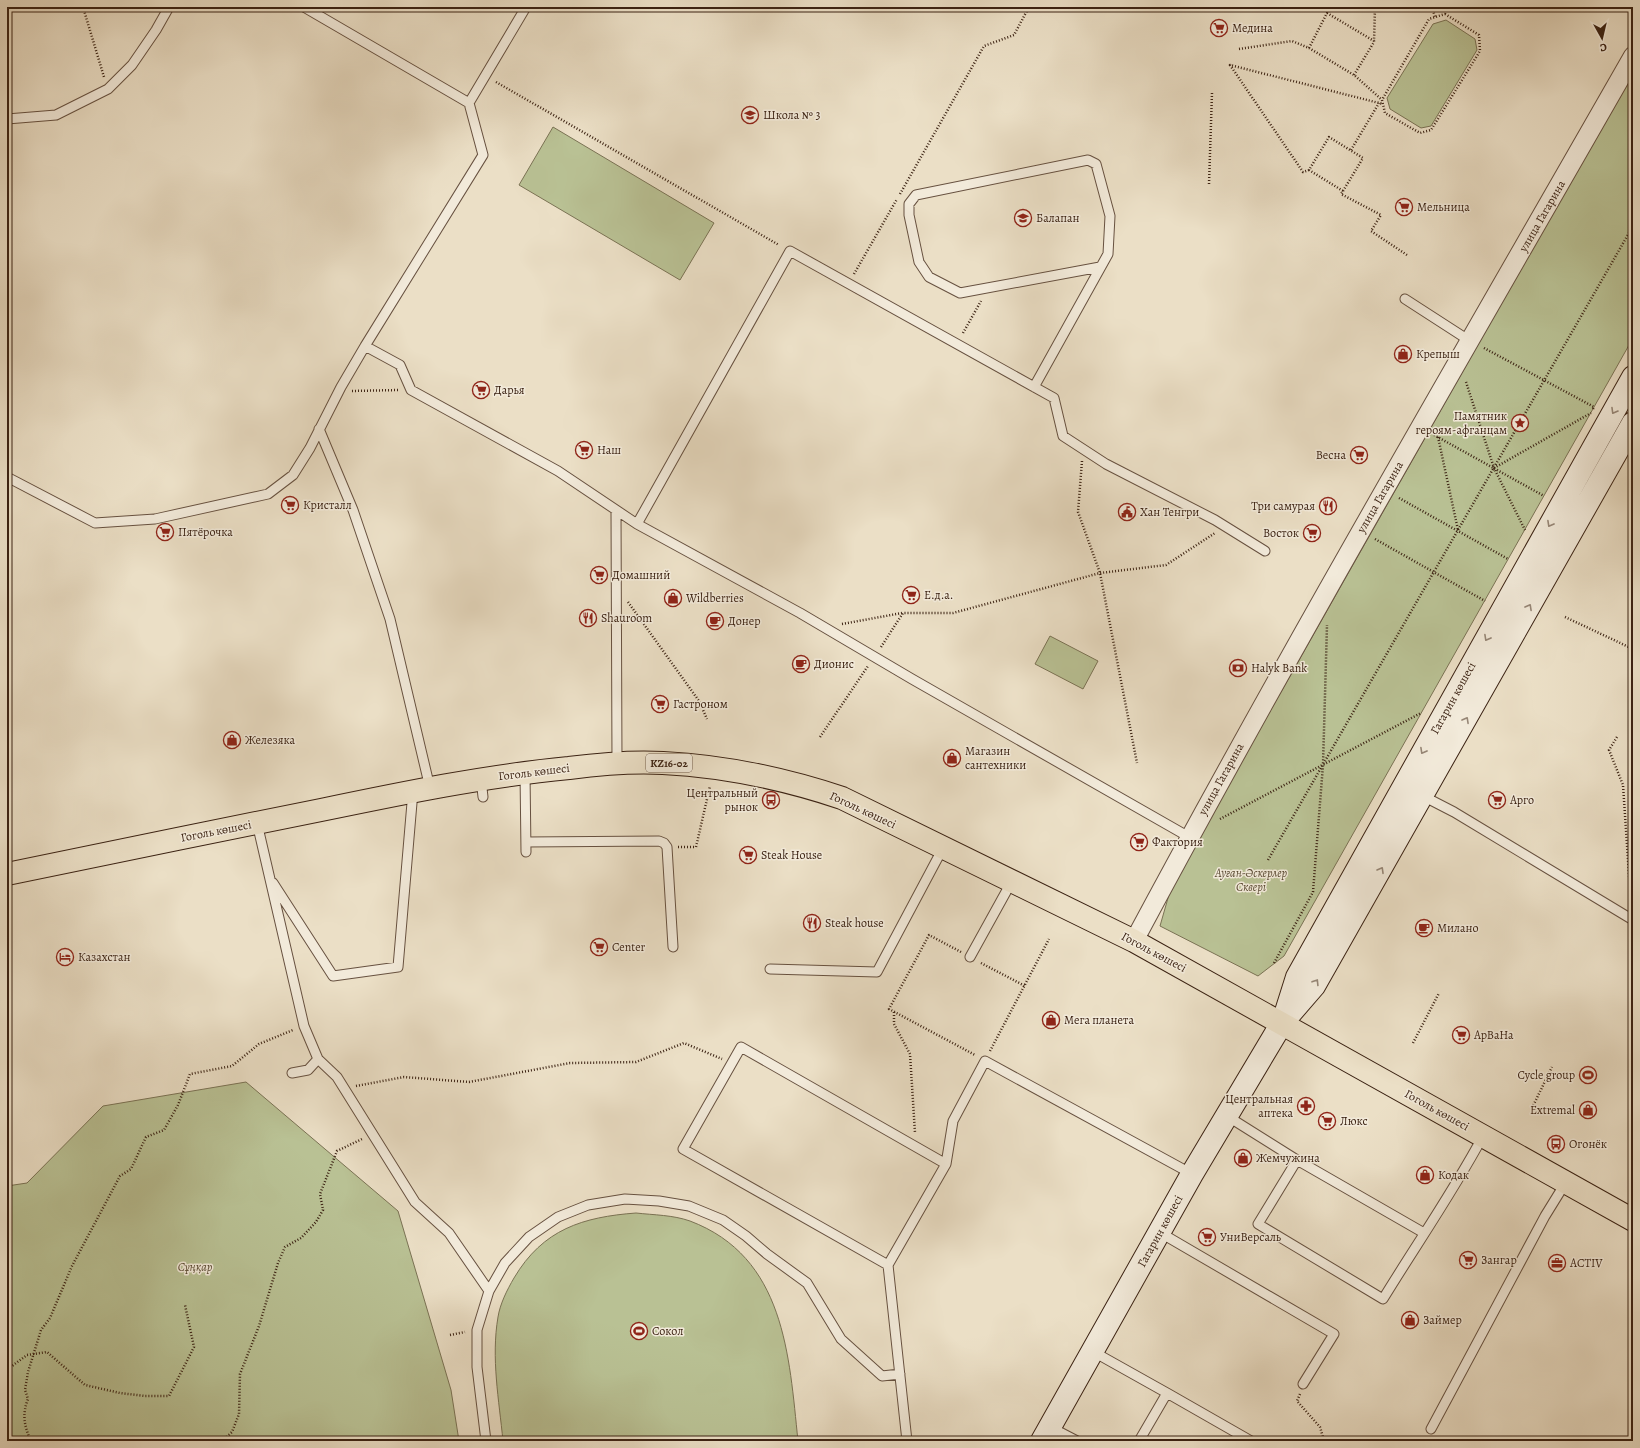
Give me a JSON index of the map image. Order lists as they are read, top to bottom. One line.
{"streets":{"main road":["KZ16-02","Гоголь көшесі"],"street":["улица Гагарина","Гагарин көшесі"]},"crossings":[["улица Гагарина","Гоголь көшесі"],["Гагарин көшесі","Гоголь көшесі"]],"parks":["Ауған-Әскерлер Сквері","Сұңқар"],"places":{"supermarket":["Медина","Мельница","Дарья","Наш","Весна","Кристалл","Пятёрочка","Восток","Домашний","Е.д.а.","Гастроном","Арго","Фактория","Steak House","Center","АрВаНа","Люкс","УниВерсаль","Зангар"],"school or university":["Школа № 3","Балапан"],"shop":["Крепыш","Wildberries","Железяка","Магазин сантехники","Мега планета","Extremal","Жемчужина","Кодак","Займер"],"place":["Памятник героям-афганцам"],"restaurant":["Три самурая","Shauroom","Steak house"],"public building":["Хан Тенгри"],"cafe":["Донер","Дионис","Милано"],"bank":["Halyk Bank"],"bus stop":["Центральный рынок","Огонёк"],"hotel":["Казахстан"],"sports":["Cycle group","Сокол"],"pharmacy":["Центральная аптека"],"office":["ACTIV"]},"north":"bottom"}
